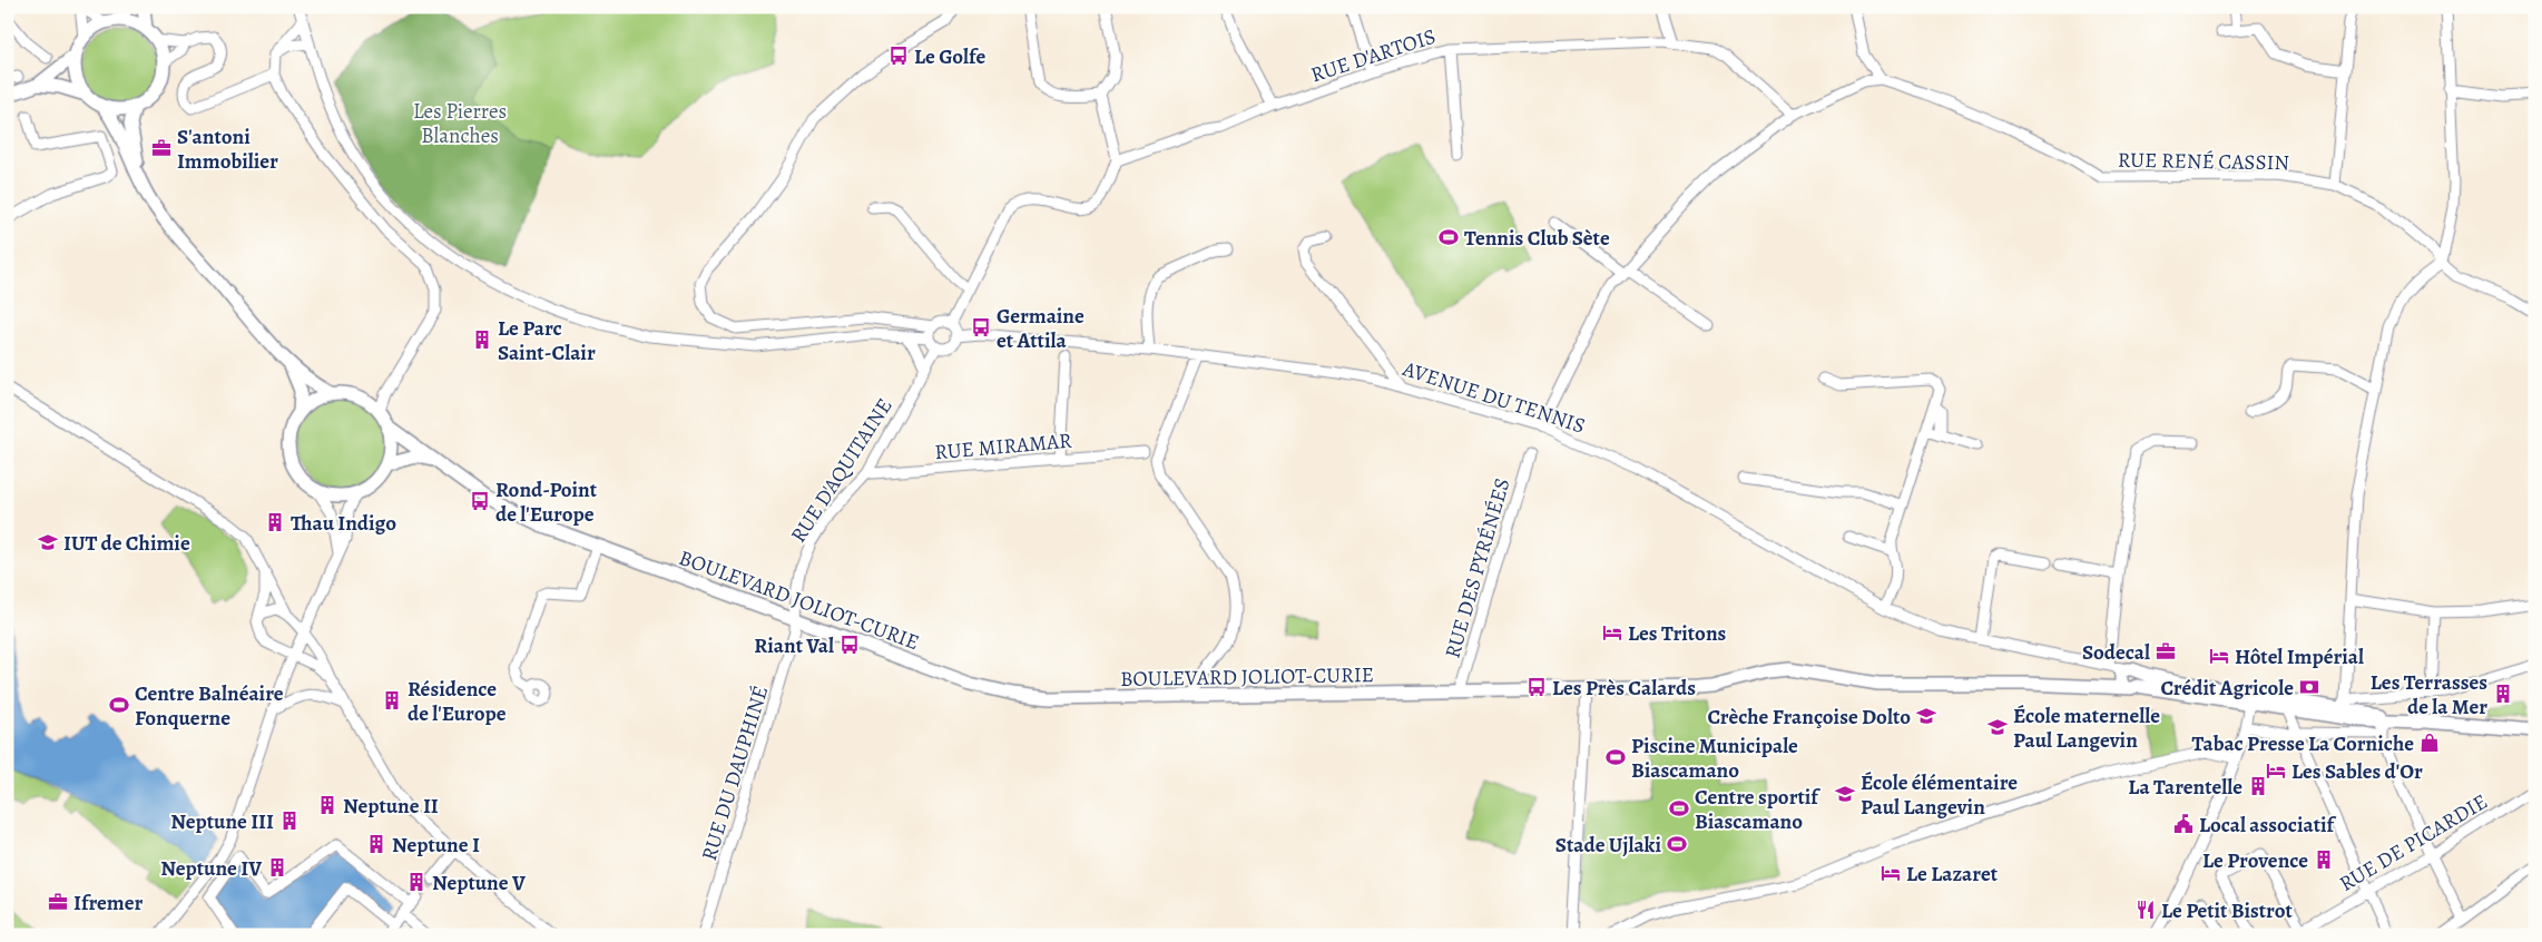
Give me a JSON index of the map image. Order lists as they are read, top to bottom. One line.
{"streets":{"main road":["AVENUE DU TENNIS","BOULEVARD JOLIOT-CURIE"],"street":["RUE D'ARTOIS","RUE RENÉ CASSIN","RUE MIRAMAR","RUE D'AQUITAINE","RUE DES PYRÉNÉES","RUE DU DAUPHINÉ","RUE DE PICARDIE"]},"crossings":[["AVENUE DU TENNIS","RUE D'AQUITAINE"],["AVENUE DU TENNIS","BOULEVARD JOLIOT-CURIE"],["RUE MIRAMAR","RUE D'AQUITAINE"],["RUE D'AQUITAINE","BOULEVARD JOLIOT-CURIE"],["RUE D'AQUITAINE","RUE DU DAUPHINÉ"],["RUE DES PYRÉNÉES","BOULEVARD JOLIOT-CURIE"],["BOULEVARD JOLIOT-CURIE","RUE DU DAUPHINÉ"]],"parks":["Les Pierres Blanches"],"places":{"bus stop":["Le Golfe","Germaine et Attila","Rond-Point de l'Europe","Riant Val","Les Près Calards"],"office":["S'antoni Immobilier","Sodecal","Ifremer"],"sports":["Tennis Club Sète","Centre Balnéaire Fonquerne","Piscine Municipale Biascamano","Centre sportif Biascamano","Stade Ujlaki"],"building":["Le Parc Saint-Clair","Thau Indigo","Les Terrasses de la Mer","Résidence de l'Europe","La Tarentelle","Neptune II","Neptune III","Neptune I","Le Provence","Neptune IV","Neptune V"],"school or university":["IUT de Chimie","Crèche Françoise Dolto","École maternelle Paul Langevin","École élémentaire Paul Langevin"],"hotel":["Les Tritons","Hôtel Impérial","Les Sables d'Or","Le Lazaret"],"bank":["Crédit Agricole"],"shop":["Tabac Presse La Corniche"],"public building":["Local associatif"],"restaurant":["Le Petit Bistrot"]}}
